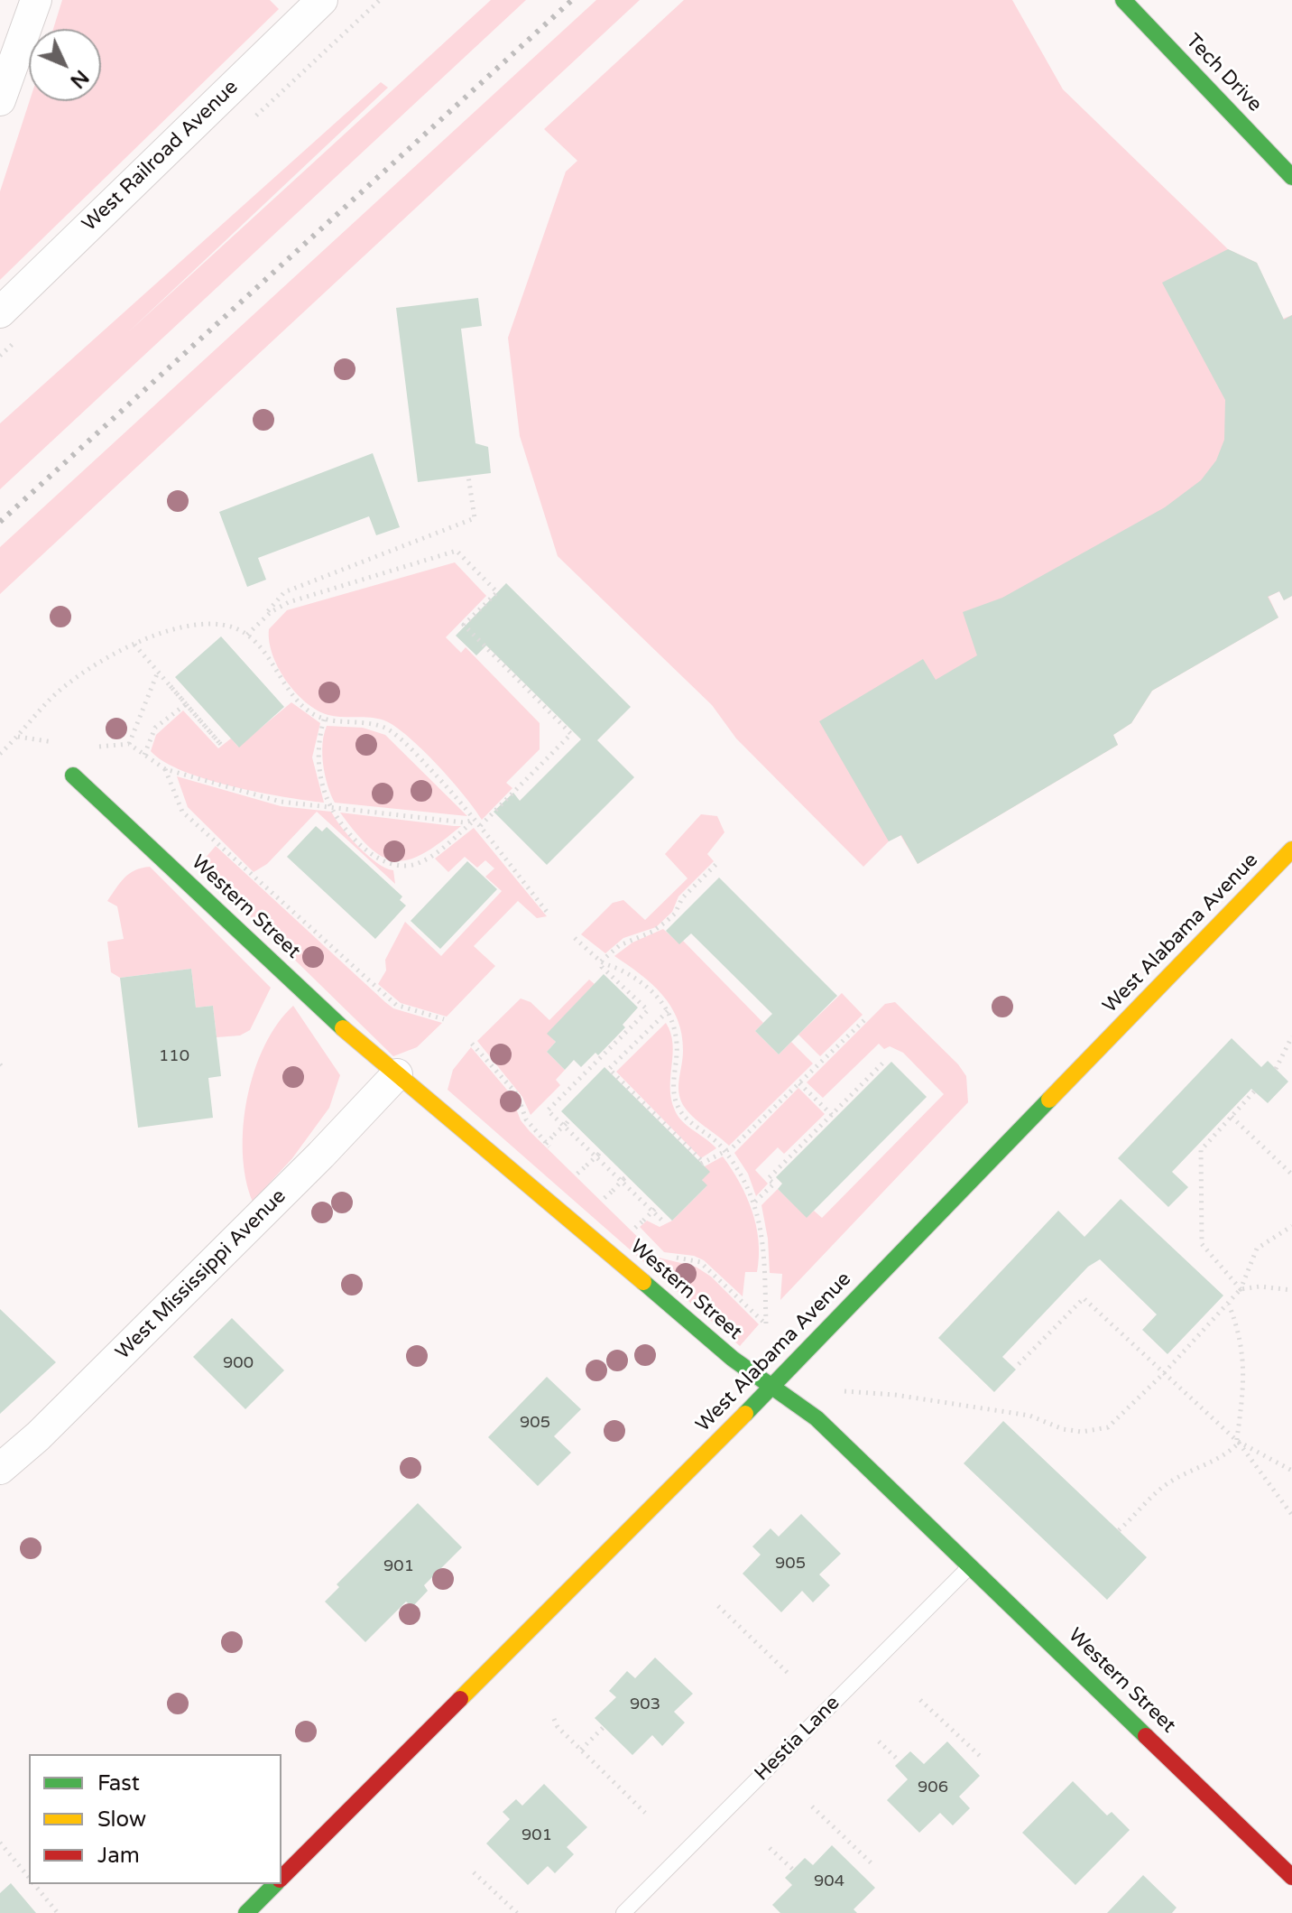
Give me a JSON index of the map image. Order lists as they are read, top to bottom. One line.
{"streets":{"main road":["Tech Drive","Western Street","West Alabama Avenue"],"street":["West Railroad Avenue","West Mississippi Avenue"],"lane":["Hestia Lane"]},"crossings":[["Western Street","West Alabama Avenue"],["Western Street","West Mississippi Avenue"],["Western Street","Hestia Lane"]],"house_numbers":["110","900","905","905","901","903","906","901","904"],"legend":["Fast","Slow","Jam"],"north":"bottom right"}
